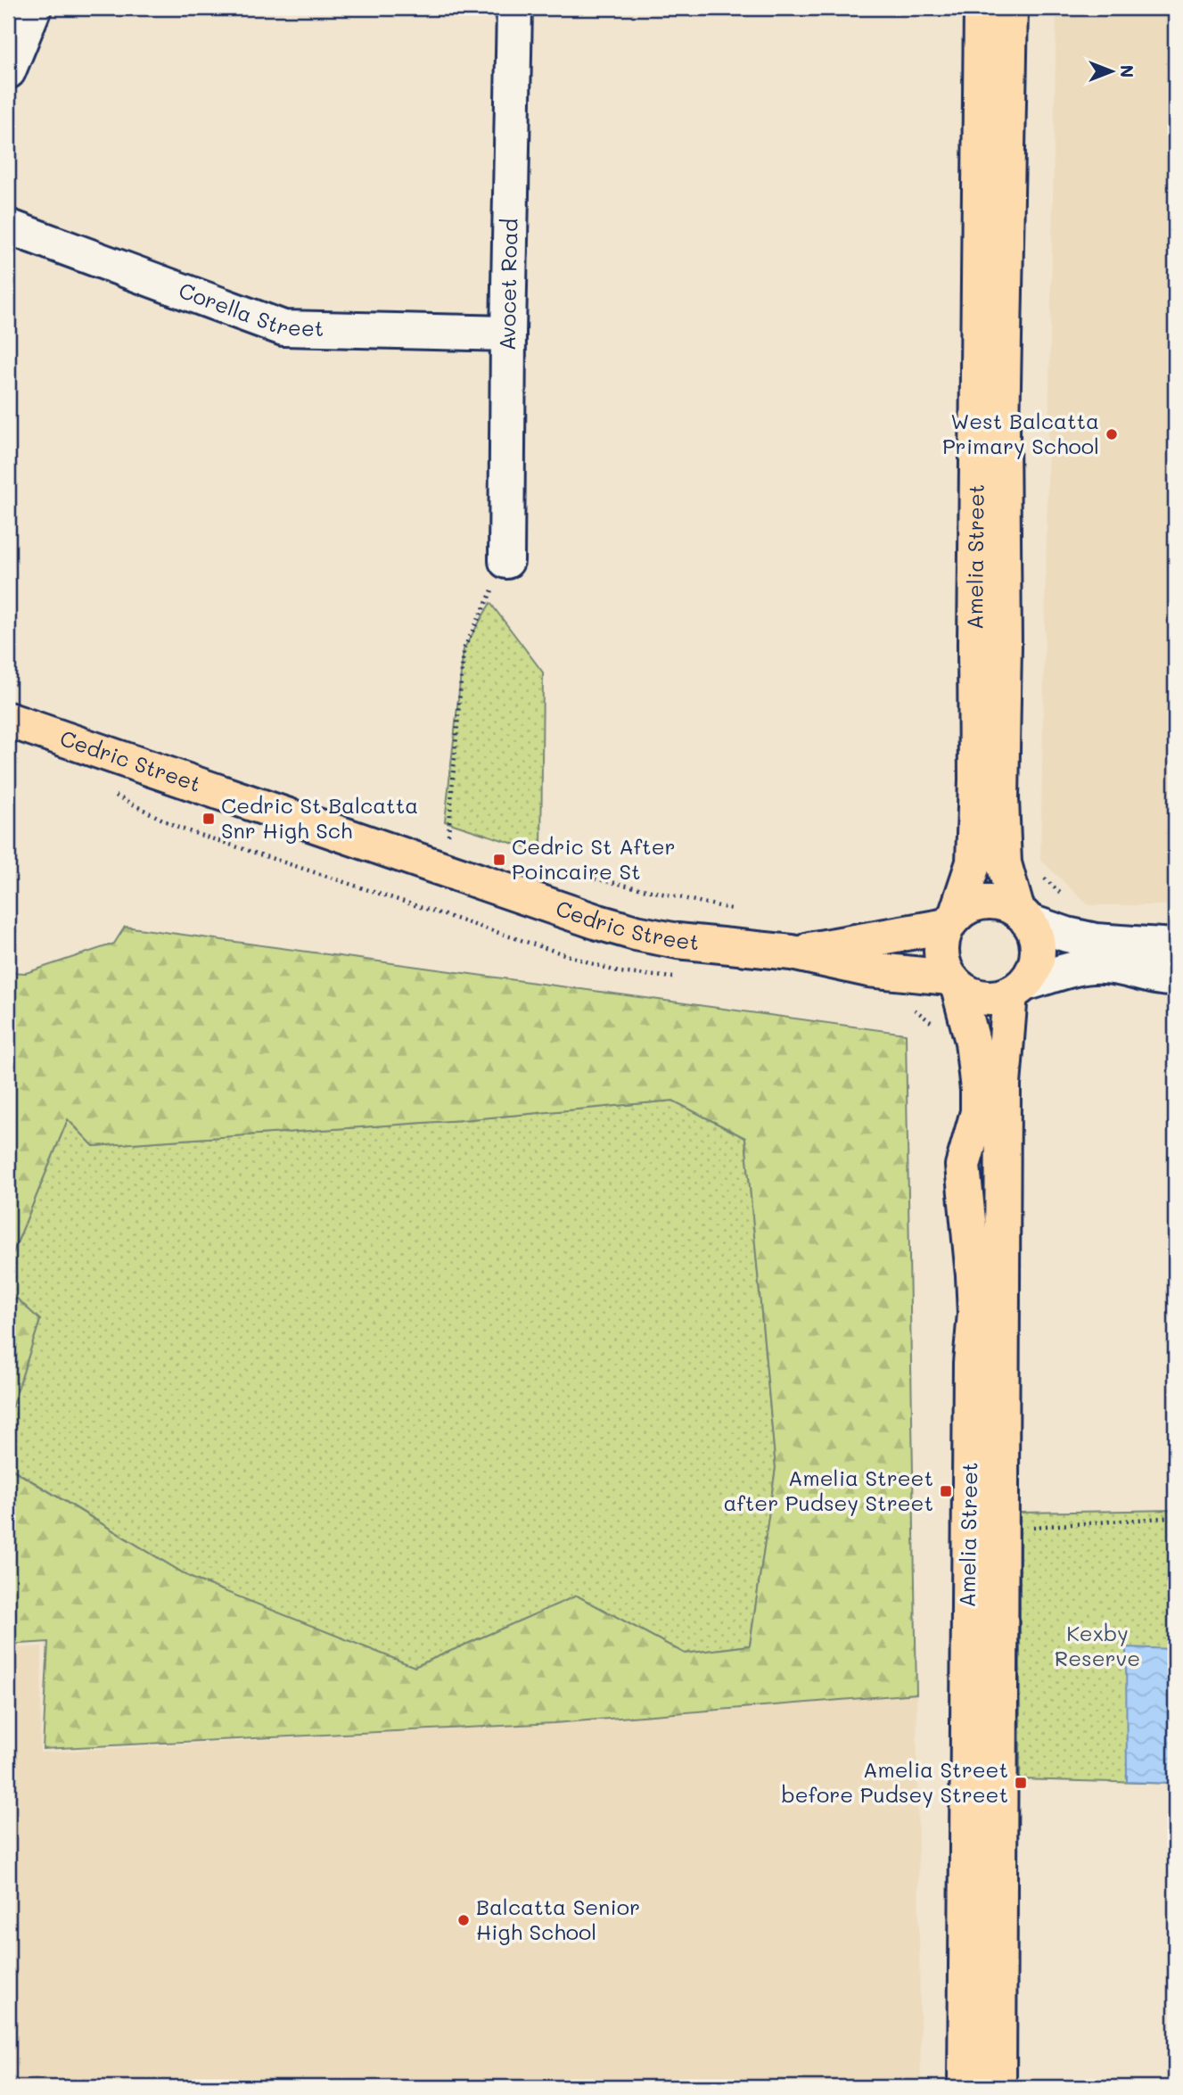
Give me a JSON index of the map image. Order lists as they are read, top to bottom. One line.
{"streets":{"main road":["Amelia Street","Cedric Street"],"street":["Avocet Road","Corella Street"]},"crossings":[["Avocet Road","Corella Street"],["Amelia Street","Cedric Street"]],"parks":["Kexby Reserve"],"places":{"other":["West Balcatta Primary School","Balcatta Senior High School"],"transit":["Cedric St Balcatta Snr High Sch","Cedric St After Poincaire St","Amelia Street after Pudsey Street","Amelia Street before Pudsey Street"]},"north":"right"}
